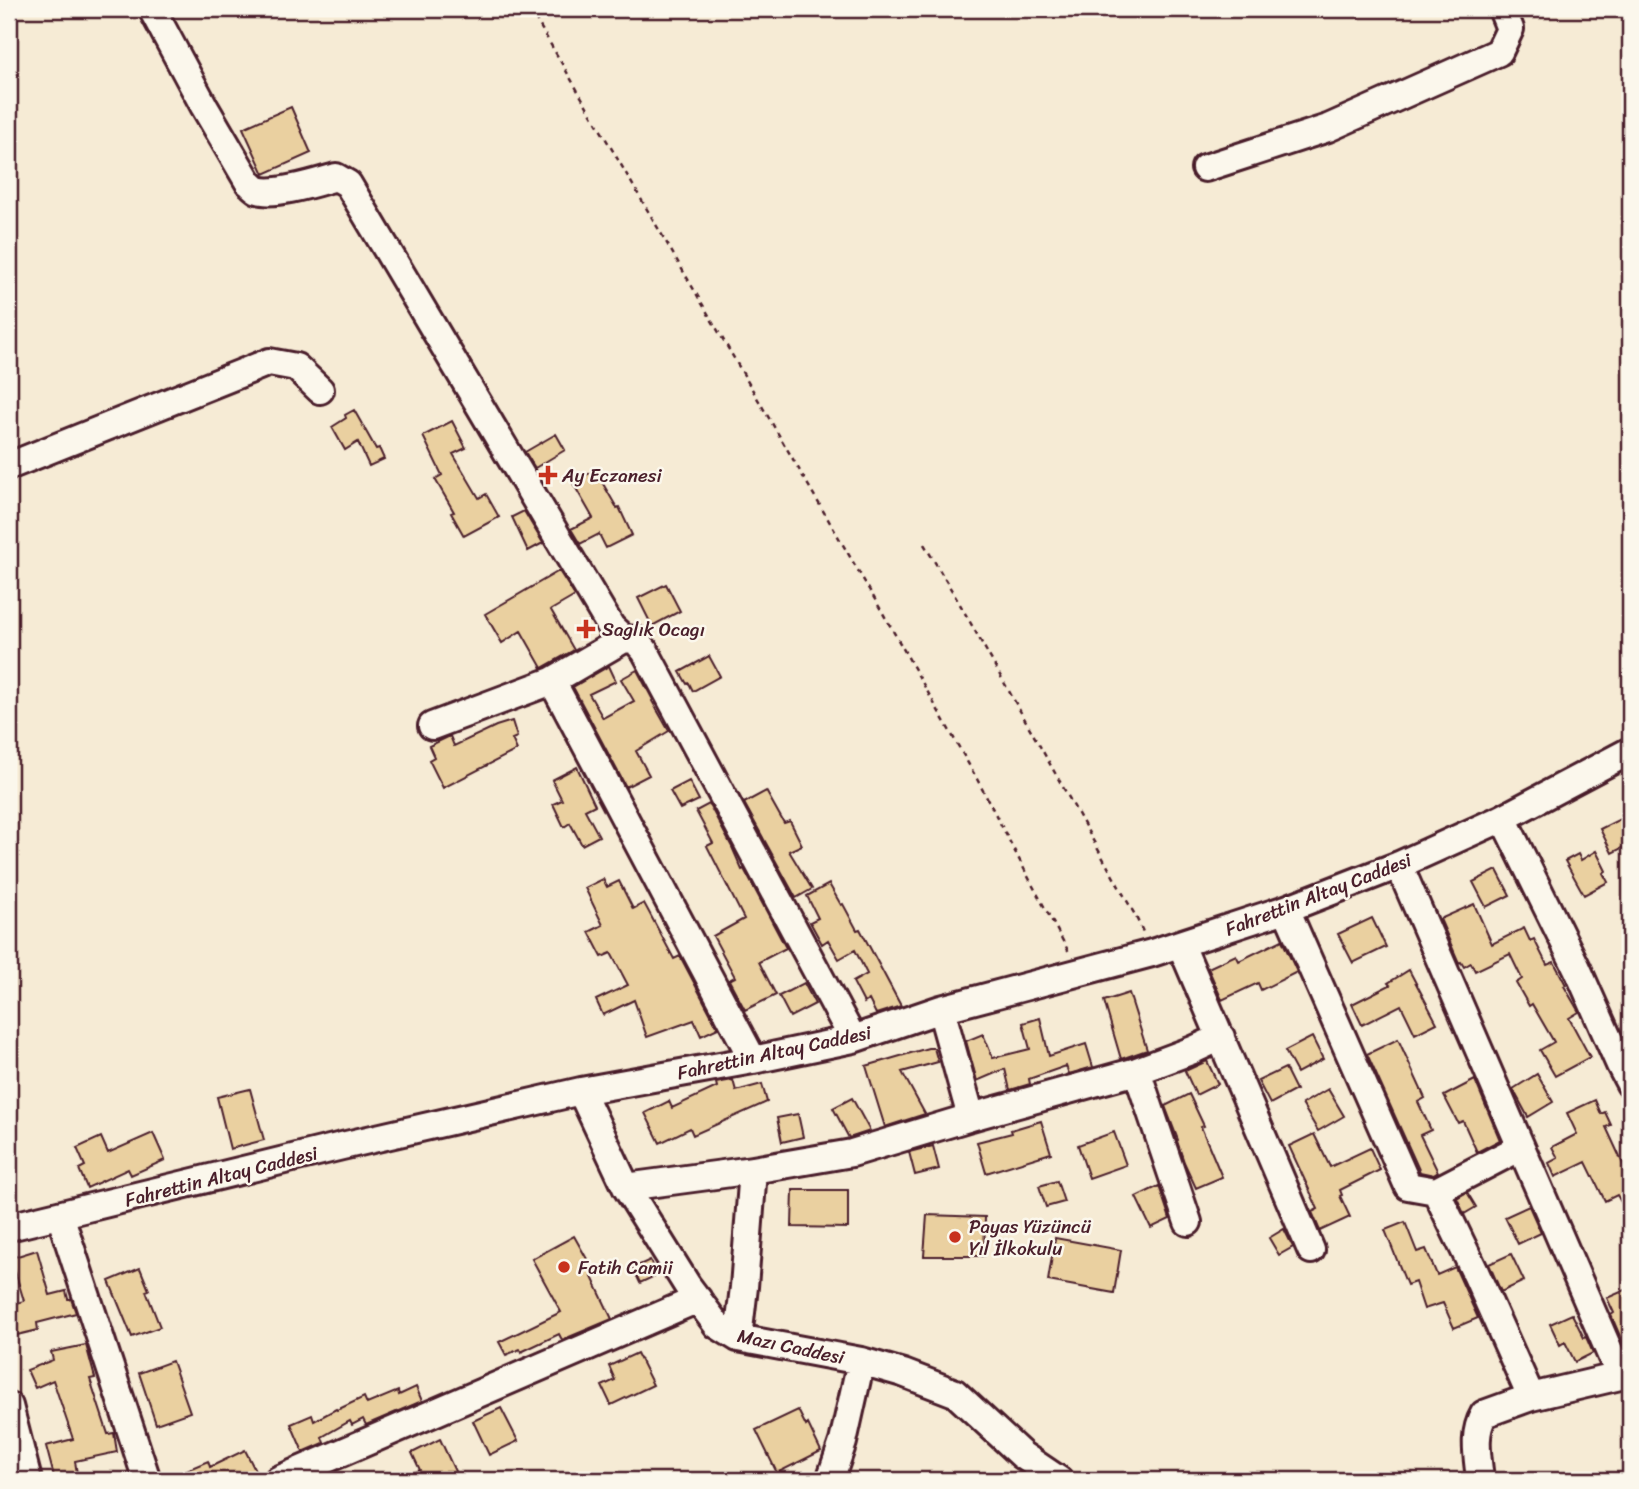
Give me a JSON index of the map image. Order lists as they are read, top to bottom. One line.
{"streets":{"street":["Fahrettin Altay Caddesi","Mazı Caddesi"]},"crossings":[["Fahrettin Altay Caddesi","Mazı Caddesi"]],"places":{"health":["Ay Eczanesi","Saglık Ocagı"],"other":["Payas Yüzüncü Yıl İlkokulu","Fatih Camii"]}}
